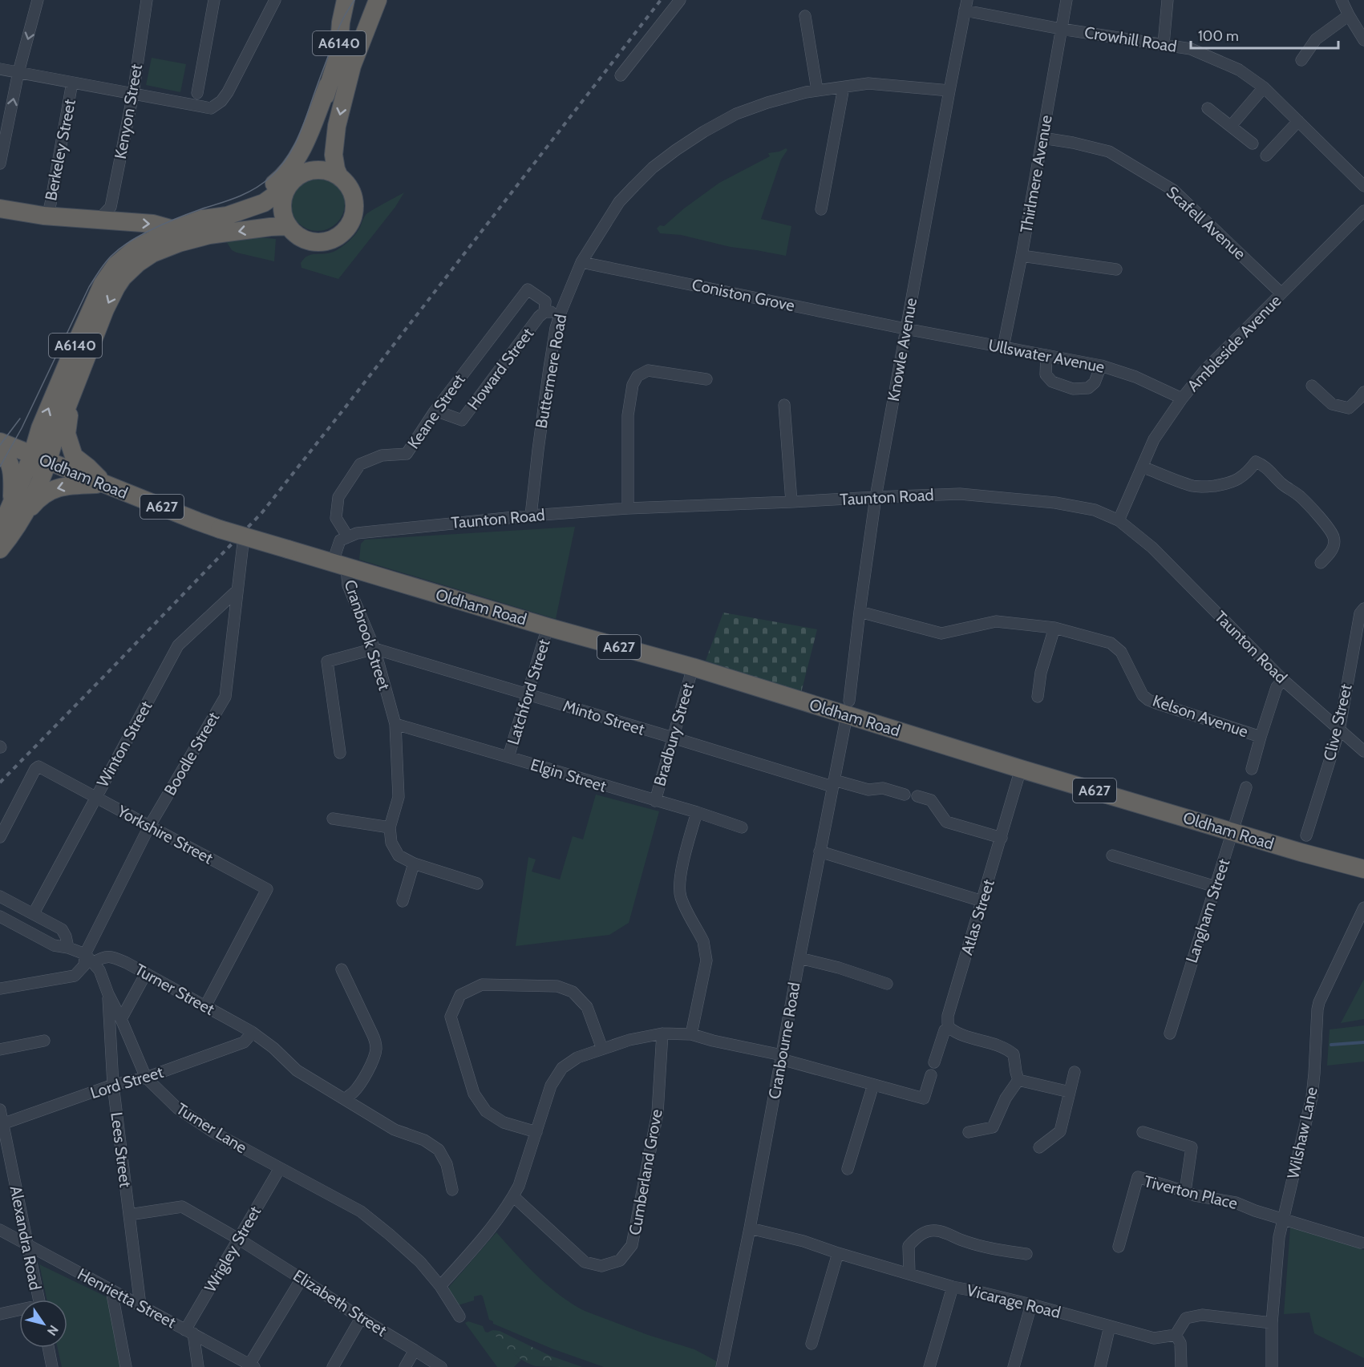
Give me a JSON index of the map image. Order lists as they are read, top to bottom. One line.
{"streets":{"highway":["A6140","Oldham Road","A627"],"street":["Crowhill Road","Kenyon Street","Berkeley Street","Thirlmere Avenue","Scafell Avenue","Coniston Grove","Ambleside Avenue","Knowle Avenue","Ullswater Avenue","Howard Street","Buttermere Road","Keane Street","Taunton Road","Cranbrook Street","Latchford Street","Kelson Avenue","Minto Street","Clive Street","Bradbury Street","Winton Street","Boodle Street","Elgin Street","Yorkshire Street","Langham Street","Atlas Street","Turner Street","Cranbourne Road","Lord Street","Turner Lane","Wilshaw Lane","Lees Street","Cumberland Grove","Tiverton Place","Alexandra Road","Wrigley Street","Henrietta Street","Vicarage Road","Elizabeth Street"]},"crossings":[["Crowhill Road","Thirlmere Avenue"],["Crowhill Road","Knowle Avenue"],["A6140","Oldham Road"],["A6140","A627"],["Thirlmere Avenue","Scafell Avenue"],["Thirlmere Avenue","Ullswater Avenue"],["Scafell Avenue","Ambleside Avenue"],["Coniston Grove","Knowle Avenue"],["Coniston Grove","Ullswater Avenue"],["Coniston Grove","Buttermere Road"],["Ambleside Avenue","Ullswater Avenue"],["Ambleside Avenue","Taunton Road"],["Knowle Avenue","Ullswater Avenue"],["Knowle Avenue","Buttermere Road"],["Knowle Avenue","Oldham Road"],["Knowle Avenue","Taunton Road"],["Knowle Avenue","Kelson Avenue"],["Knowle Avenue","Cranbourne Road"],["Howard Street","Keane Street"],["Buttermere Road","Taunton Road"],["Keane Street","Taunton Road"],["Oldham Road","A627"],["Oldham Road","Cranbrook Street"],["Oldham Road","Latchford Street"],["Oldham Road","Bradbury Street"],["Oldham Road","Boodle Street"],["Oldham Road","Langham Street"],["Oldham Road","Atlas Street"],["Oldham Road","Cranbourne Road"],["Taunton Road","Clive Street"],["Cranbrook Street","Minto Street"],["Cranbrook Street","Elgin Street"],["Latchford Street","Minto Street"],["Latchford Street","Elgin Street"],["Minto Street","Bradbury Street"],["Minto Street","Cranbourne Road"],["Bradbury Street","Elgin Street"],["Winton Street","Boodle Street"],["Winton Street","Yorkshire Street"],["Boodle Street","Yorkshire Street"],["Boodle Street","Turner Lane"],["Yorkshire Street","Turner Street"],["Turner Street","Lord Street"],["Turner Street","Turner Lane"],["Cranbourne Road","Vicarage Road"],["Lord Street","Turner Lane"],["Lord Street","Lees Street"],["Lord Street","Alexandra Road"],["Turner Lane","Lees Street"],["Turner Lane","Wrigley Street"],["Wilshaw Lane","Tiverton Place"],["Lees Street","Henrietta Street"],["Lees Street","Elizabeth Street"],["Alexandra Road","Henrietta Street"],["Wrigley Street","Henrietta Street"],["Wrigley Street","Elizabeth Street"]],"scale_bar":"100 m","north":"bottom right"}
